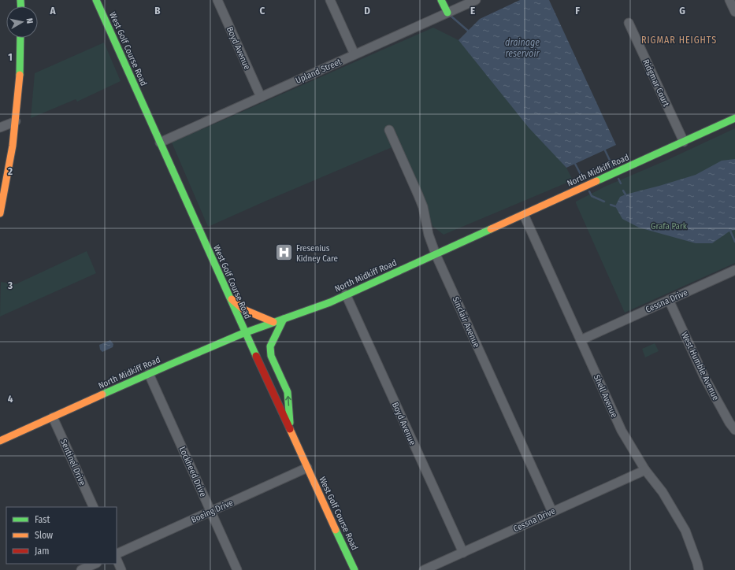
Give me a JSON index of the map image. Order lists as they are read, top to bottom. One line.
{"streets":{"main road":["West Golf Course Road","North Midkiff Road"],"street":["Boyd Avenue","Upland Street","Ridgmar Court","Cessna Drive","Sinclair Avenue","West Humble Avenue","Shell Avenue","Sentinel Drive","Lockheed Drive","Boeing Drive"]},"crossings":[["Boyd Avenue","Upland Street"],["Boyd Avenue","North Midkiff Road"],["Boyd Avenue","Cessna Drive"],["West Golf Course Road","Upland Street"],["West Golf Course Road","North Midkiff Road"],["West Golf Course Road","Boeing Drive"],["Ridgmar Court","North Midkiff Road"],["North Midkiff Road","Sinclair Avenue"],["North Midkiff Road","Shell Avenue"],["North Midkiff Road","Sentinel Drive"],["North Midkiff Road","Lockheed Drive"],["Cessna Drive","Sinclair Avenue"],["Cessna Drive","West Humble Avenue"],["Cessna Drive","Shell Avenue"],["Lockheed Drive","Boeing Drive"]],"districts":["RIGMAR HEIGHTS"],"water":["drainage reservoir"],"parks":["Grafa Park"],"places":{"hospital":["Fresenius Kidney Care"]},"legend":["Fast","Slow","Jam"],"north":"right","grid":{"columns":["A","B","C","D","E","F","G"],"rows":["1","2","3","4"]}}
